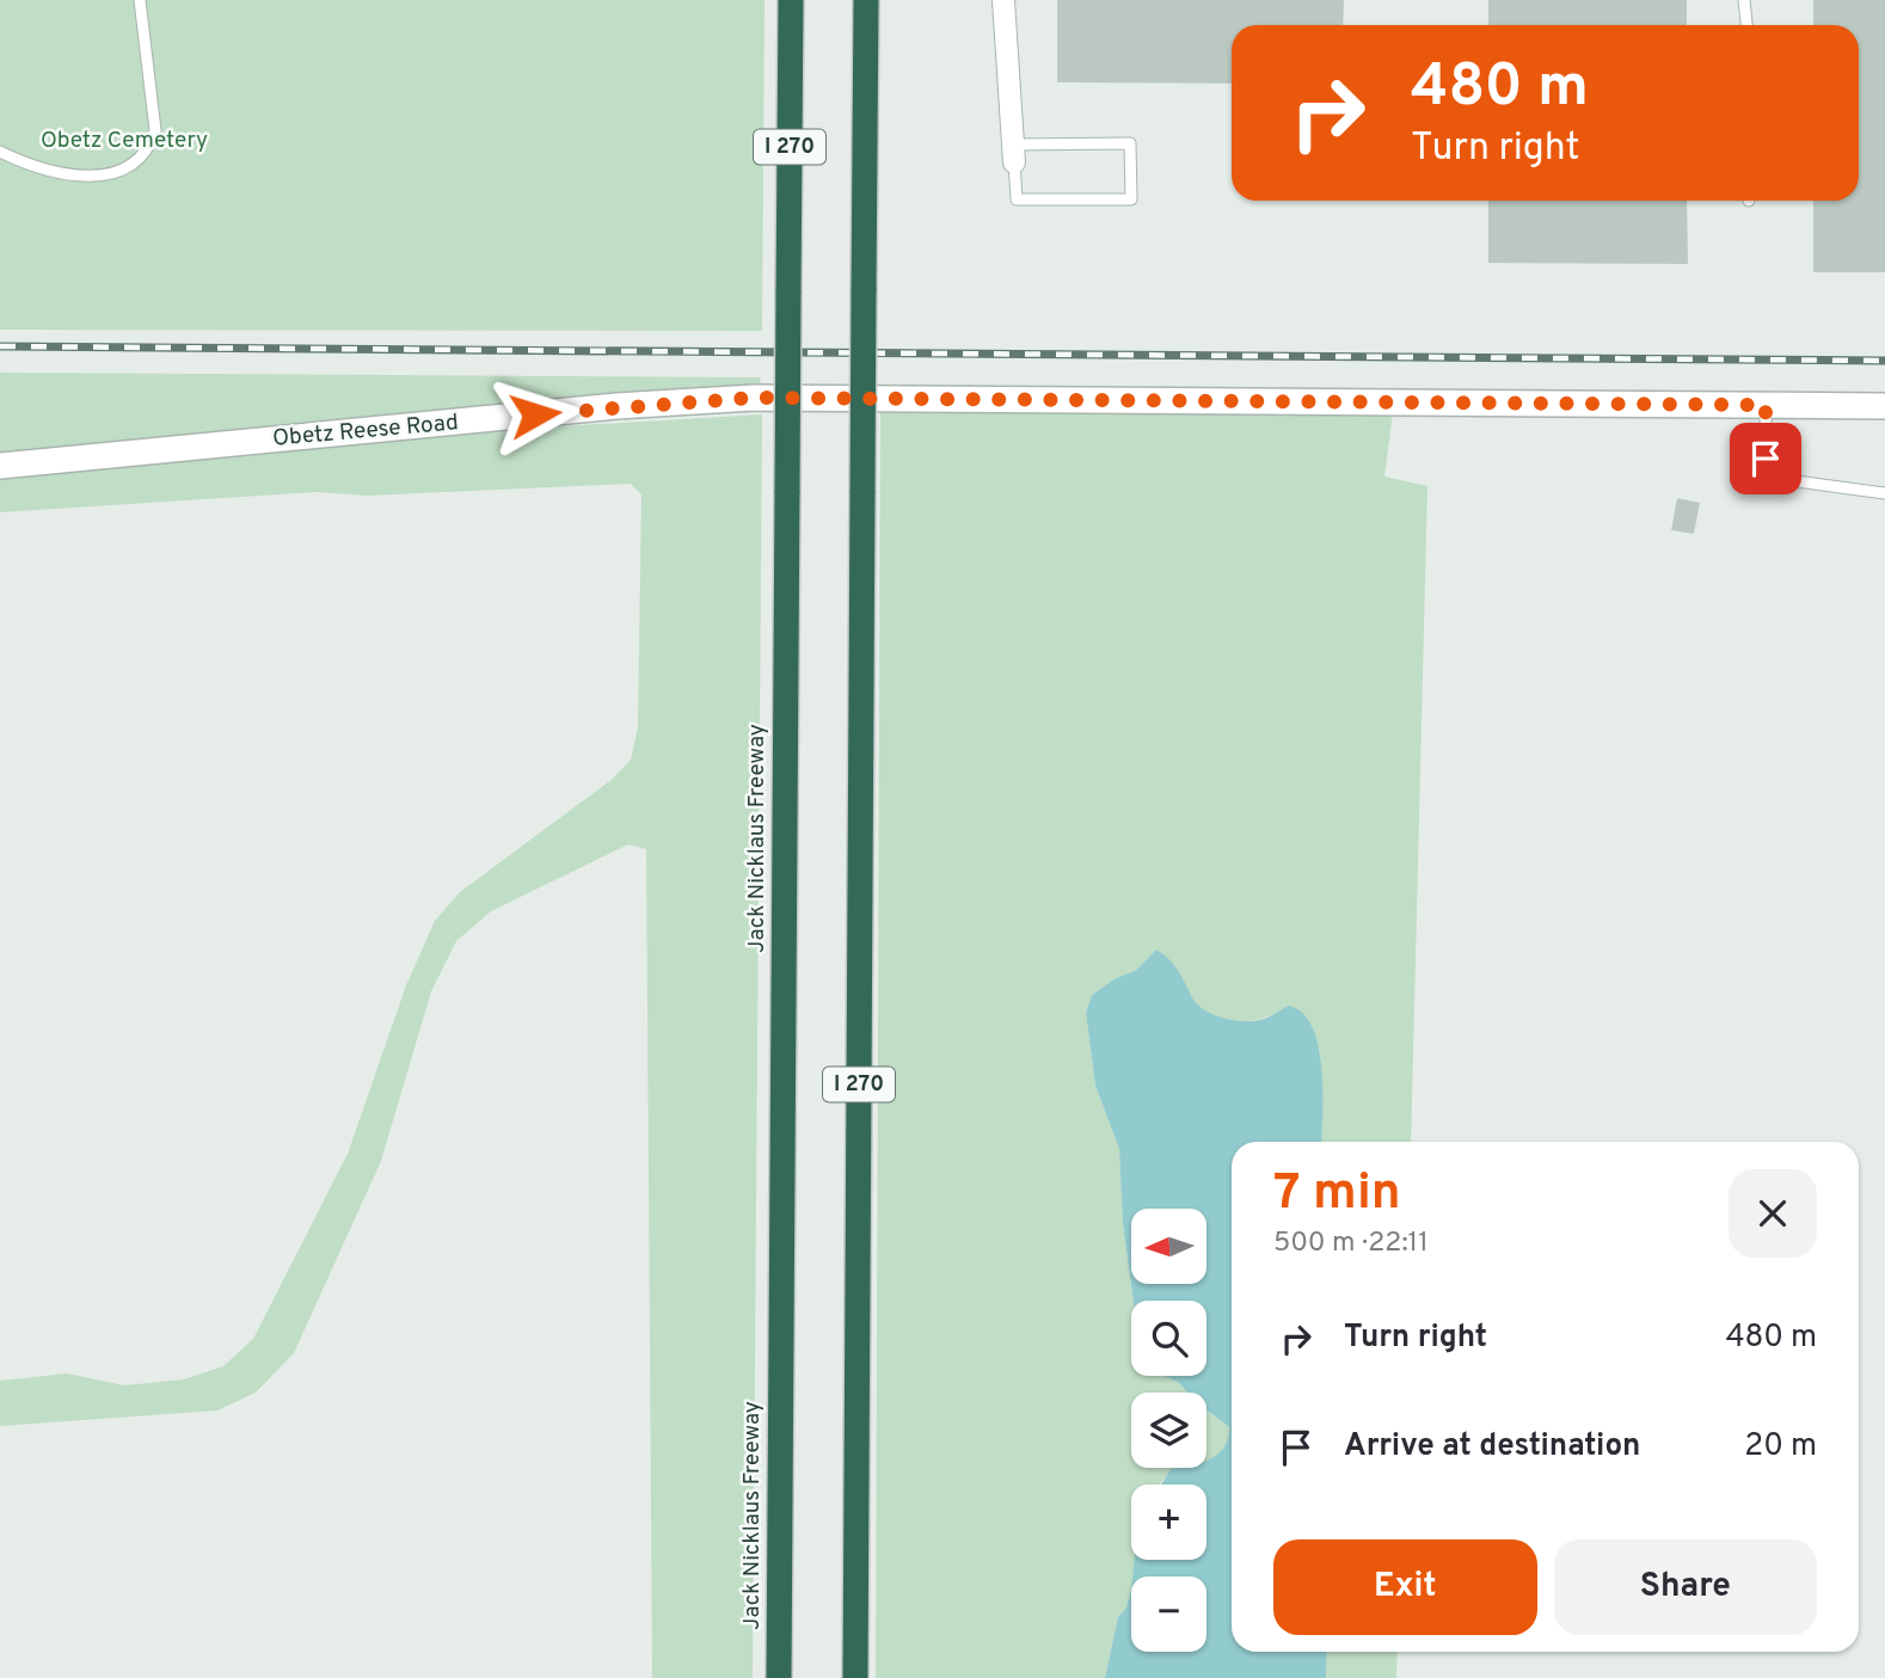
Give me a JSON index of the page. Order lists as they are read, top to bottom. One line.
{"streets":{"highway":["I 270","Jack Nicklaus Freeway"],"street":["Obetz Reese Road"]},"parks":["Obetz Cemetery"],"north":"left","page":{"turn":["480 m","Turn right"],"heading":["7 min","500 m · 22:11"],"map_buttons":["+","−"],"list":[{"name":"Turn right","value":"480 m"},{"name":"Arrive at destination","value":"20 m"}],"buttons":["Exit","Share"]}}
